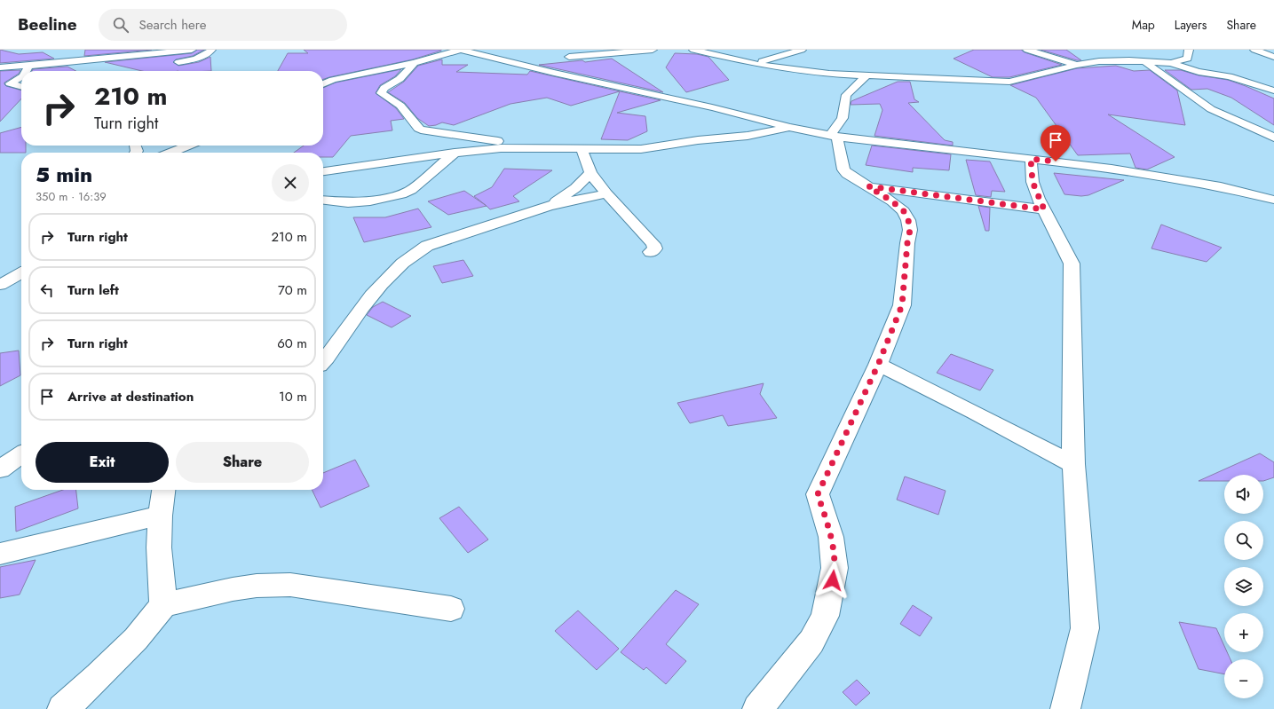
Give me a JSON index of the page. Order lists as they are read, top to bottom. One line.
{"page":{"header":"Beeline","search":"Search here","nav":["Map","Layers","Share"],"turn":["210 m","Turn right"],"heading":["5 min","350 m · 16:39"],"list":[{"name":"Turn right","value":"210 m"},{"name":"Turn left","value":"70 m"},{"name":"Turn right","value":"60 m"},{"name":"Arrive at destination","value":"10 m"}],"buttons":["Exit","Share"],"map_buttons":["+","−"]}}
